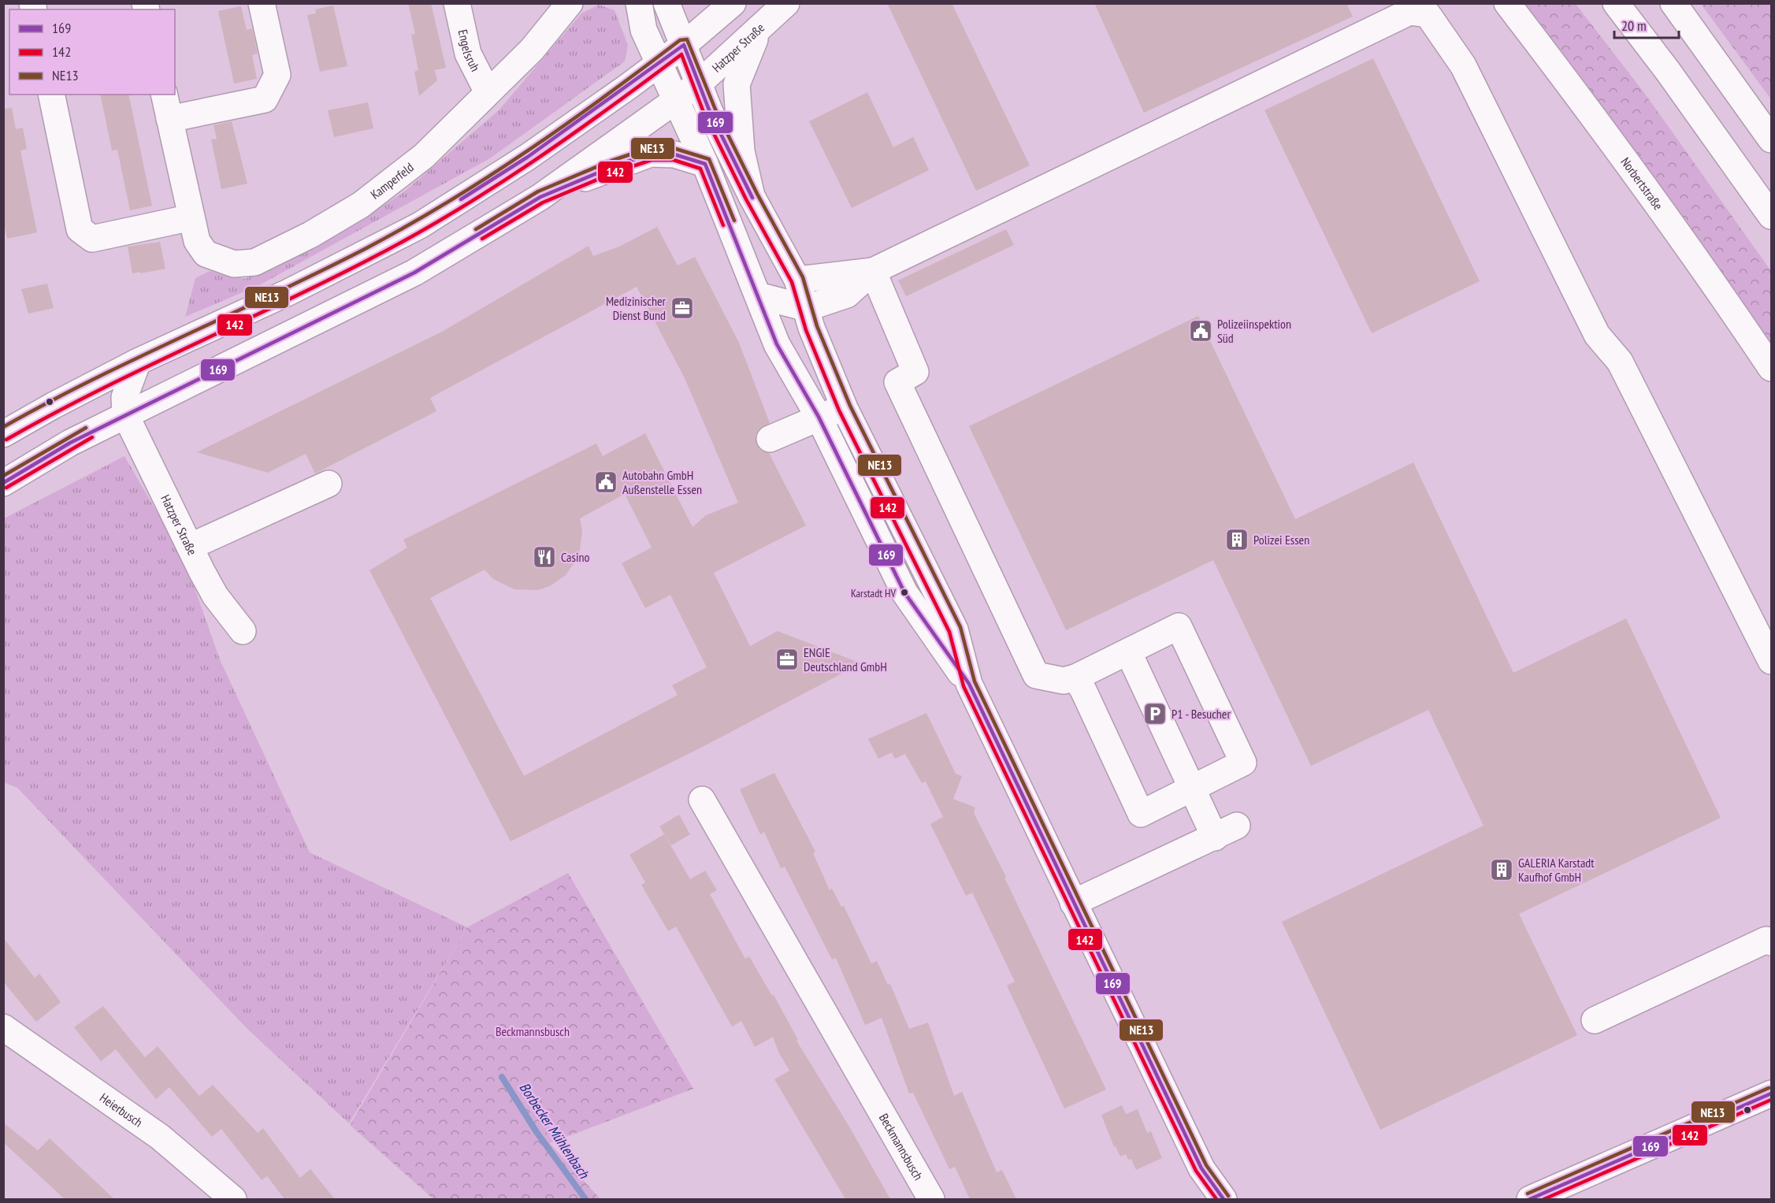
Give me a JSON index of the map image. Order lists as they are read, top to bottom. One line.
{"streets":{"main road":["Hatzper Straße","Engelsruh","Kamperfeld","Norbertstraße","Heierbusch","Beckmannsbusch"]},"crossings":[["Engelsruh","Kamperfeld"]],"water":["Borbecker Mühlenbach"],"parks":["Beckmannsbusch"],"places":{"office":["Medizinischer Dienst Bund","ENGIE Deutschland GmbH"],"public building":["Polizeiinspektion Süd","Autobahn GmbH Außenstelle Essen"],"building":["Polizei Essen","GALERIA Karstadt Kaufhof GmbH"],"restaurant":["Casino"],"other":["Karstadt HV"],"parking":["P1 - Besucher"]},"lines":["transit line NE13","transit line 169","transit line 142"],"legend":["169","142","NE13"],"scale_bar":"20 m"}
